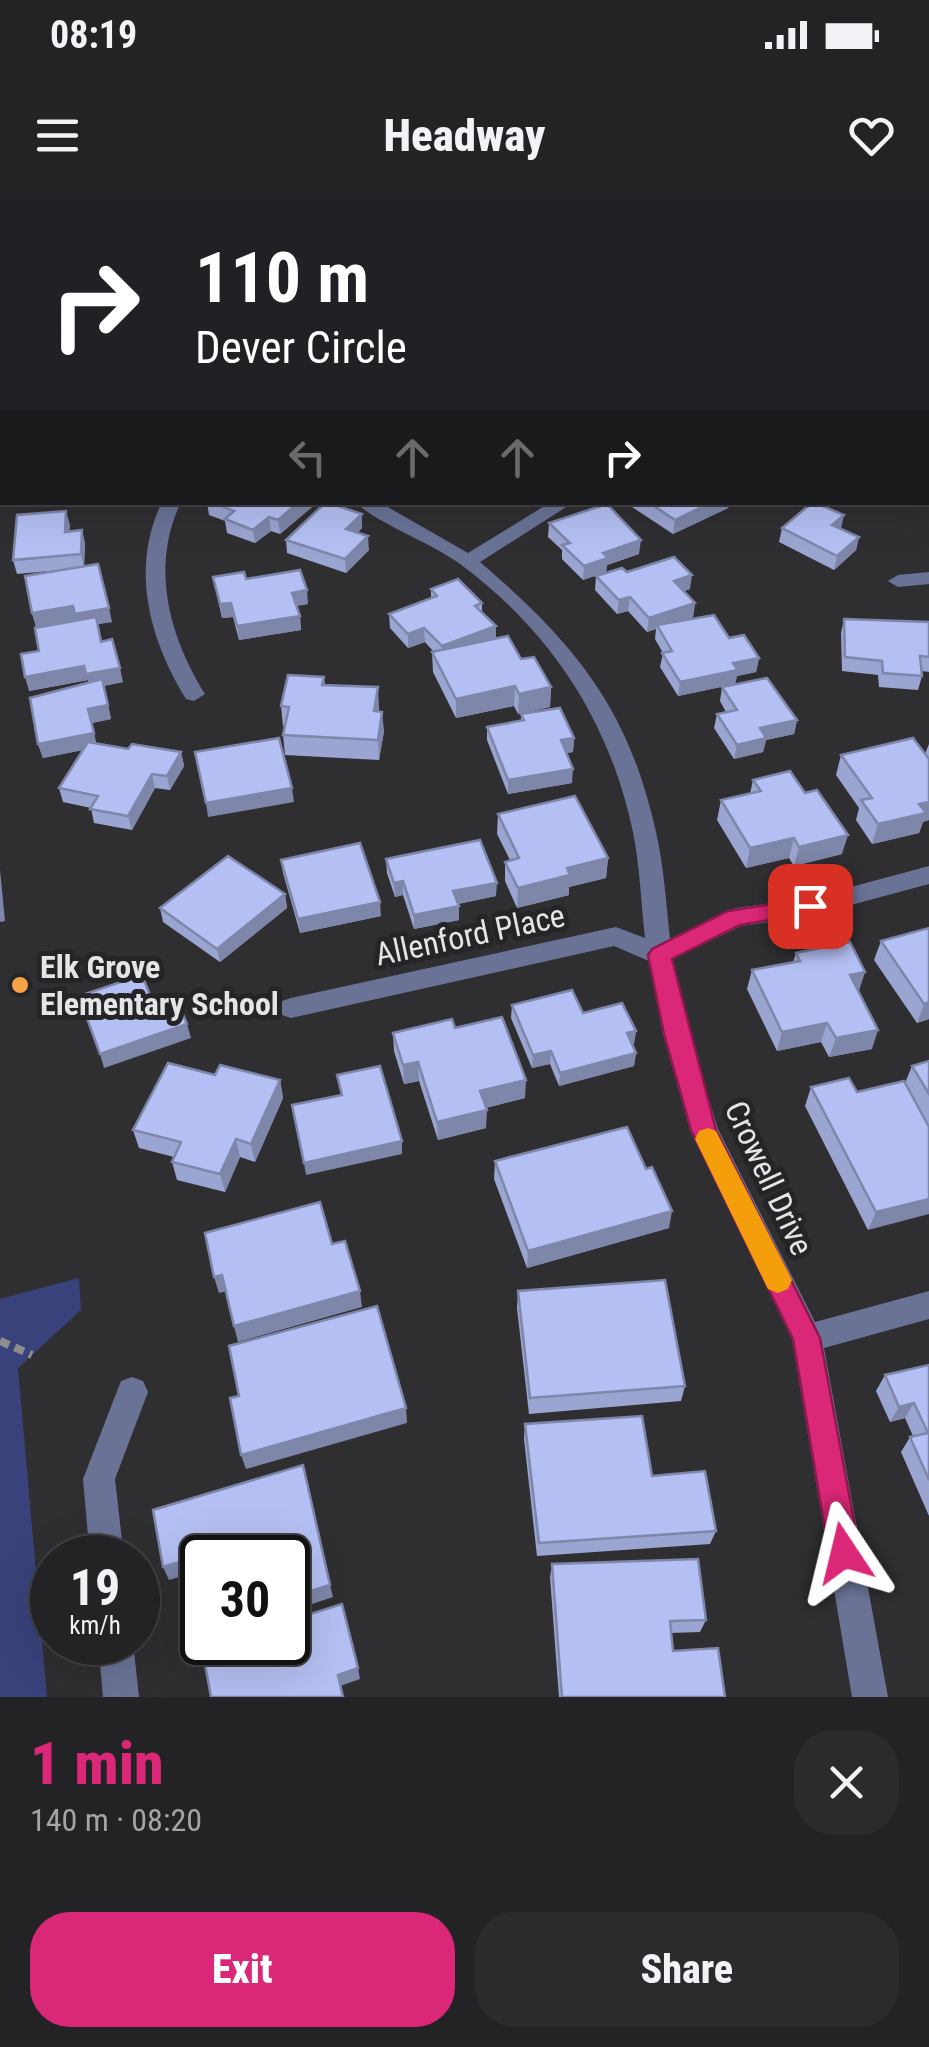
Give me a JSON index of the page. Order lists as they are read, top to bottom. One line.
{"streets":{"street":["Allenford Place","Crowell Drive"]},"crossings":[["Allenford Place","Crowell Drive"]],"places":["Elk Grove Elementary School"],"page":{"status":"08:19","header":"Headway","turn":["110 m","Dever Circle"],"speed":"19 km/h","limit":"30","heading":["1 min","140 m · 08:20"],"buttons":["Exit","Share"]}}
